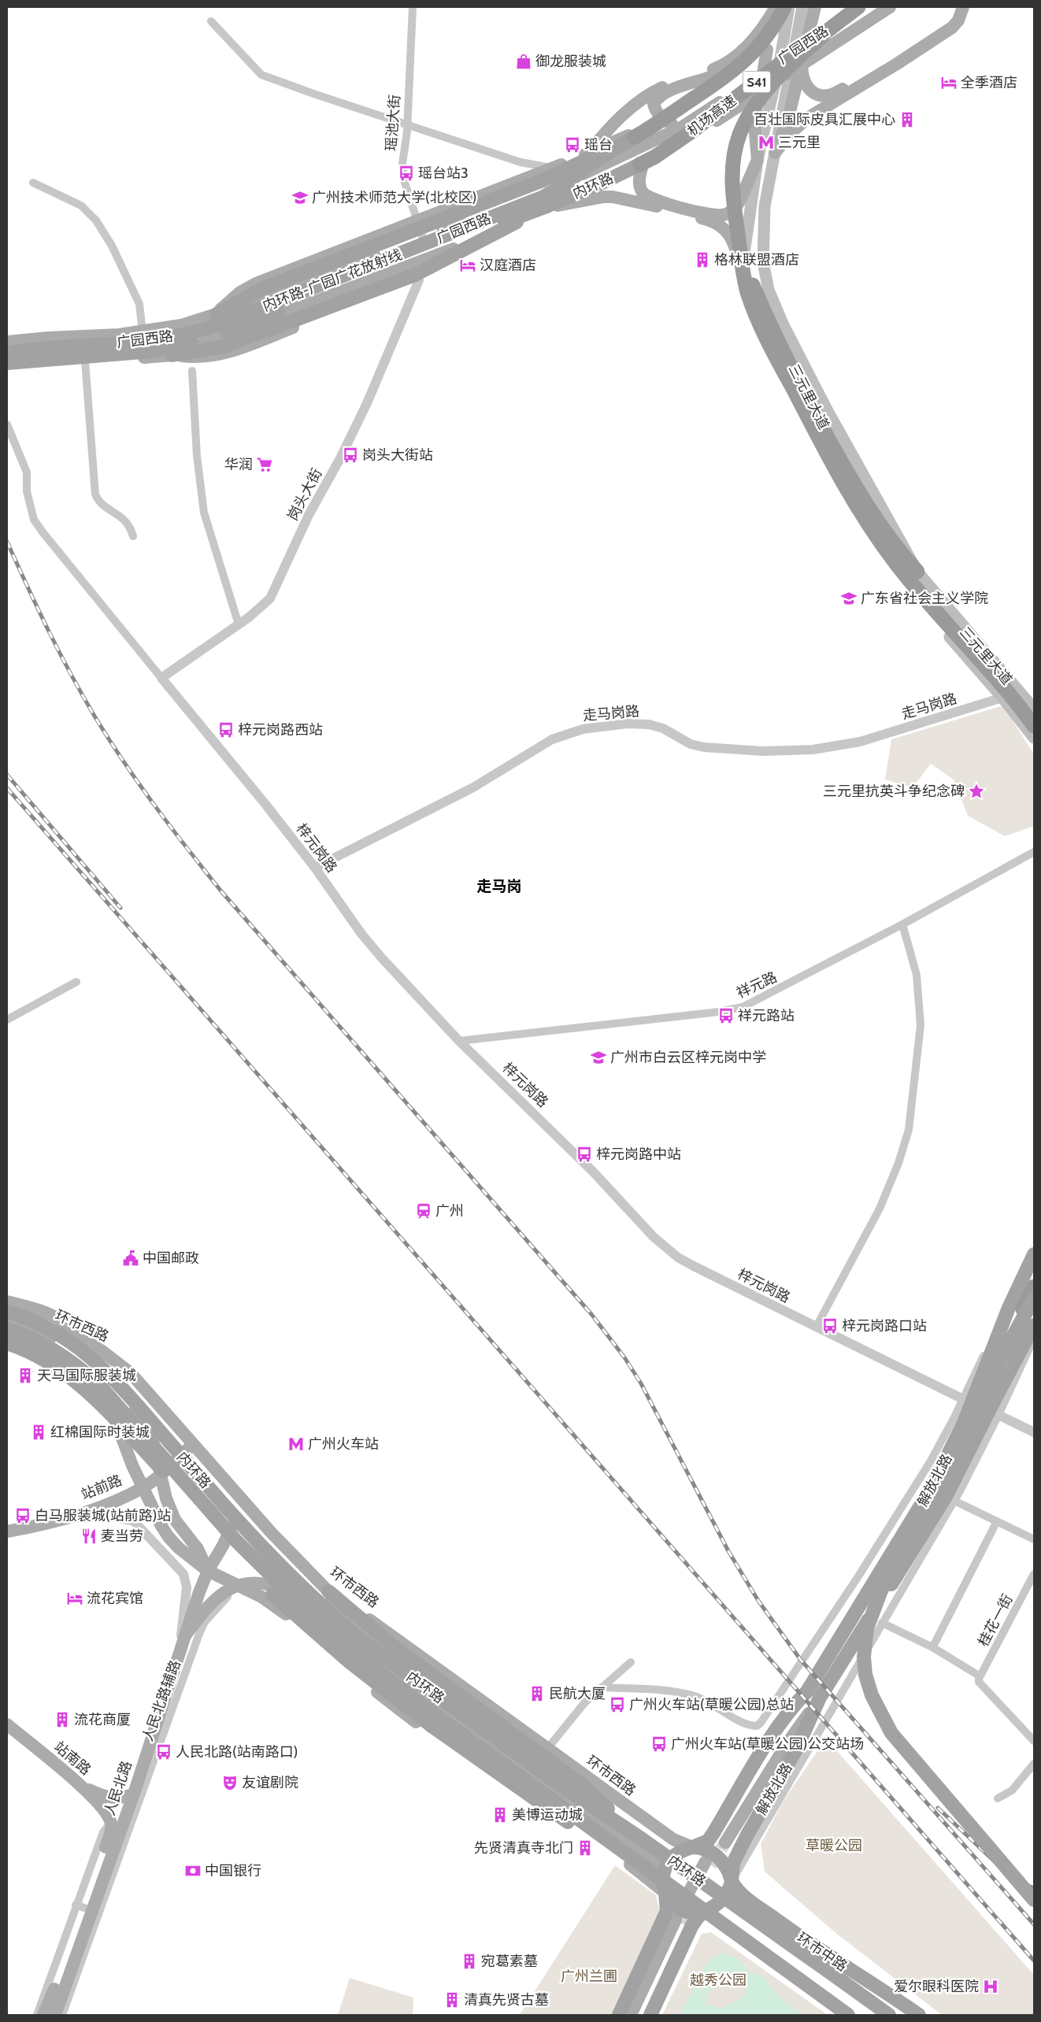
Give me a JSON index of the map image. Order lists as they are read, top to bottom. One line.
{"streets":{"highway":["S41","机场高速","内环路","内环路-广园广花放射线","解放北路","环市中路"],"main road":["广园西路","三元里大道","环市西路","站前路","站南路","人民北路"],"street":["瑶池大街","岗头大街","走马岗路","梓元岗路","祥元路","桂花一街","人民北路辅路"]},"crossings":[["广园西路","机场高速"],["广园西路","瑶池大街"],["广园西路","内环路"],["广园西路","内环路-广园广花放射线"],["广园西路","三元里大道"],["机场高速","内环路"],["内环路","内环路-广园广花放射线"],["三元里大道","走马岗路"],["岗头大街","梓元岗路"],["走马岗路","梓元岗路"],["梓元岗路","祥元路"],["环市西路","解放北路"],["环市西路","站前路"],["环市西路","人民北路"],["环市西路","环市中路"],["解放北路","环市中路"],["人民北路辅路","人民北路"],["站南路","人民北路"]],"districts":["走马岗"],"parks":["草暖公园","广州兰圃","越秀公园"],"places":{"shop":["御龙服装城"],"hotel":["全季酒店","汉庭酒店","流花宾馆"],"building":["百壮国际皮具汇展中心","格林联盟酒店","天马国际服装城","红棉国际时装城","民航大厦","流花商厦","美博运动城","先贤清真寺北门","宛葛素墓","清真先贤古墓"],"metro station":["三元里","广州火车站"],"bus stop":["瑶台","瑶台站3","岗头大街站","梓元岗路西站","祥元路站","梓元岗路中站","梓元岗路口站","白马服装城(站前路)站","广州火车站(草暖公园)总站","广州火车站(草暖公园)公交站场","人民北路(站南路口)"],"school or university":["广州技术师范大学(北校区)","广东省社会主义学院","广州市白云区梓元岗中学"],"supermarket":["华润"],"place":["三元里抗英斗争纪念碑"],"station":["广州"],"public building":["中国邮政"],"restaurant":["麦当劳"],"theatre":["友谊剧院"],"bank":["中国银行"],"hospital":["爱尔眼科医院"]}}
